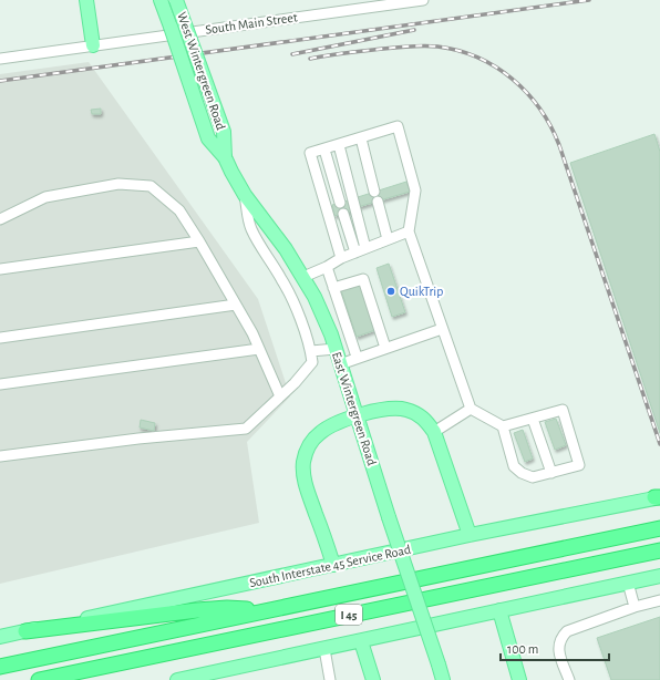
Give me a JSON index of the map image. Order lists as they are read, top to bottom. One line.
{"streets":{"highway":["I 45"],"main road":["West Wintergreen Road","East Wintergreen Road","South Interstate 45 Service Road"],"street":["South Main Street"]},"crossings":[["West Wintergreen Road","East Wintergreen Road"]],"places":["QuikTrip"],"scale_bar":"100 m"}
